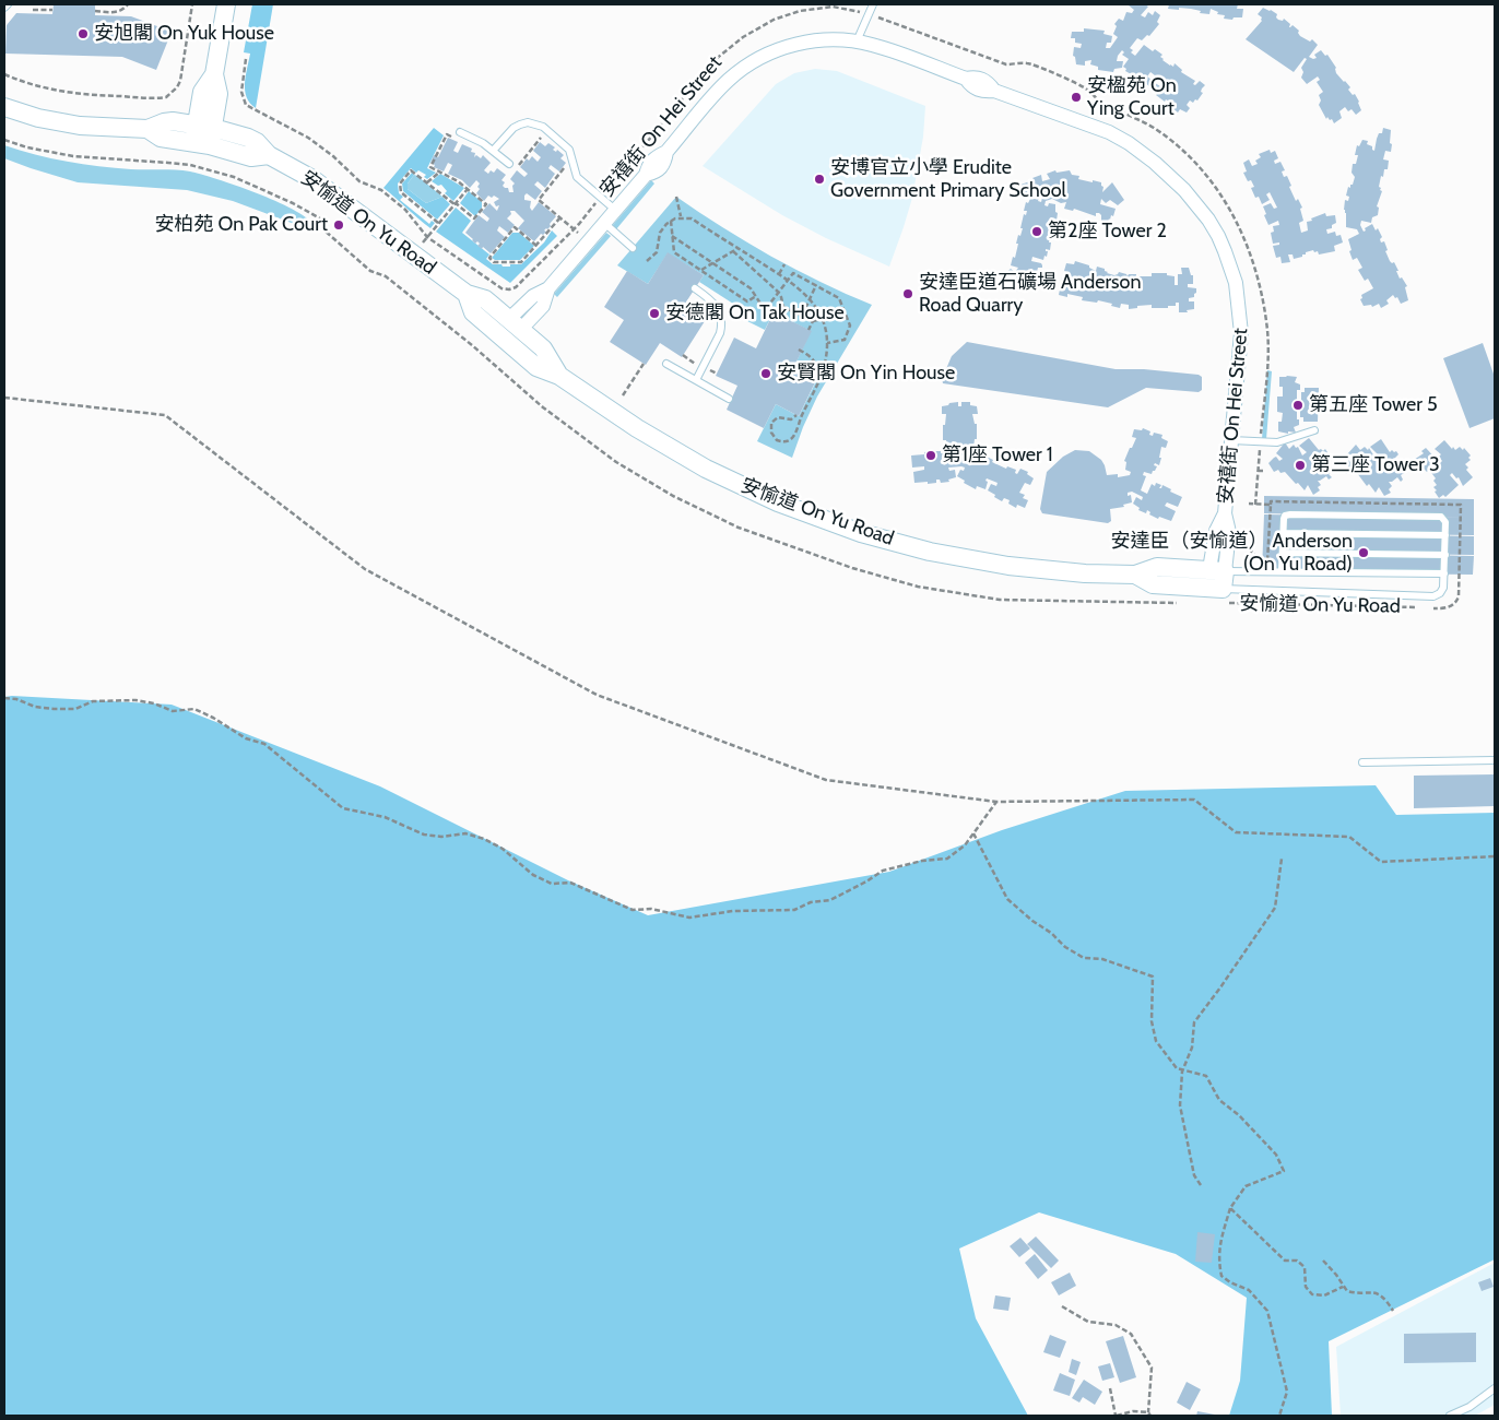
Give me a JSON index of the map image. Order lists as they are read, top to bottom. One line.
{"streets":{"street":["安禧街 On Hei Street","安愉道 On Yu Road"]},"crossings":[["安禧街 On Hei Street","安愉道 On Yu Road"]],"places":["安旭閣 On Yuk House","安楹苑 On Ying Court","安博官立小學 Erudite Government Primary School","安柏苑 On Pak Court","第2座 Tower 2","安達臣道石礦場 Anderson Road Quarry","安德閣 On Tak House","安賢閣 On Yin House","第五座 Tower 5","第1座 Tower 1","第三座 Tower 3","安達臣（安愉道） Anderson (On Yu Road)"]}
